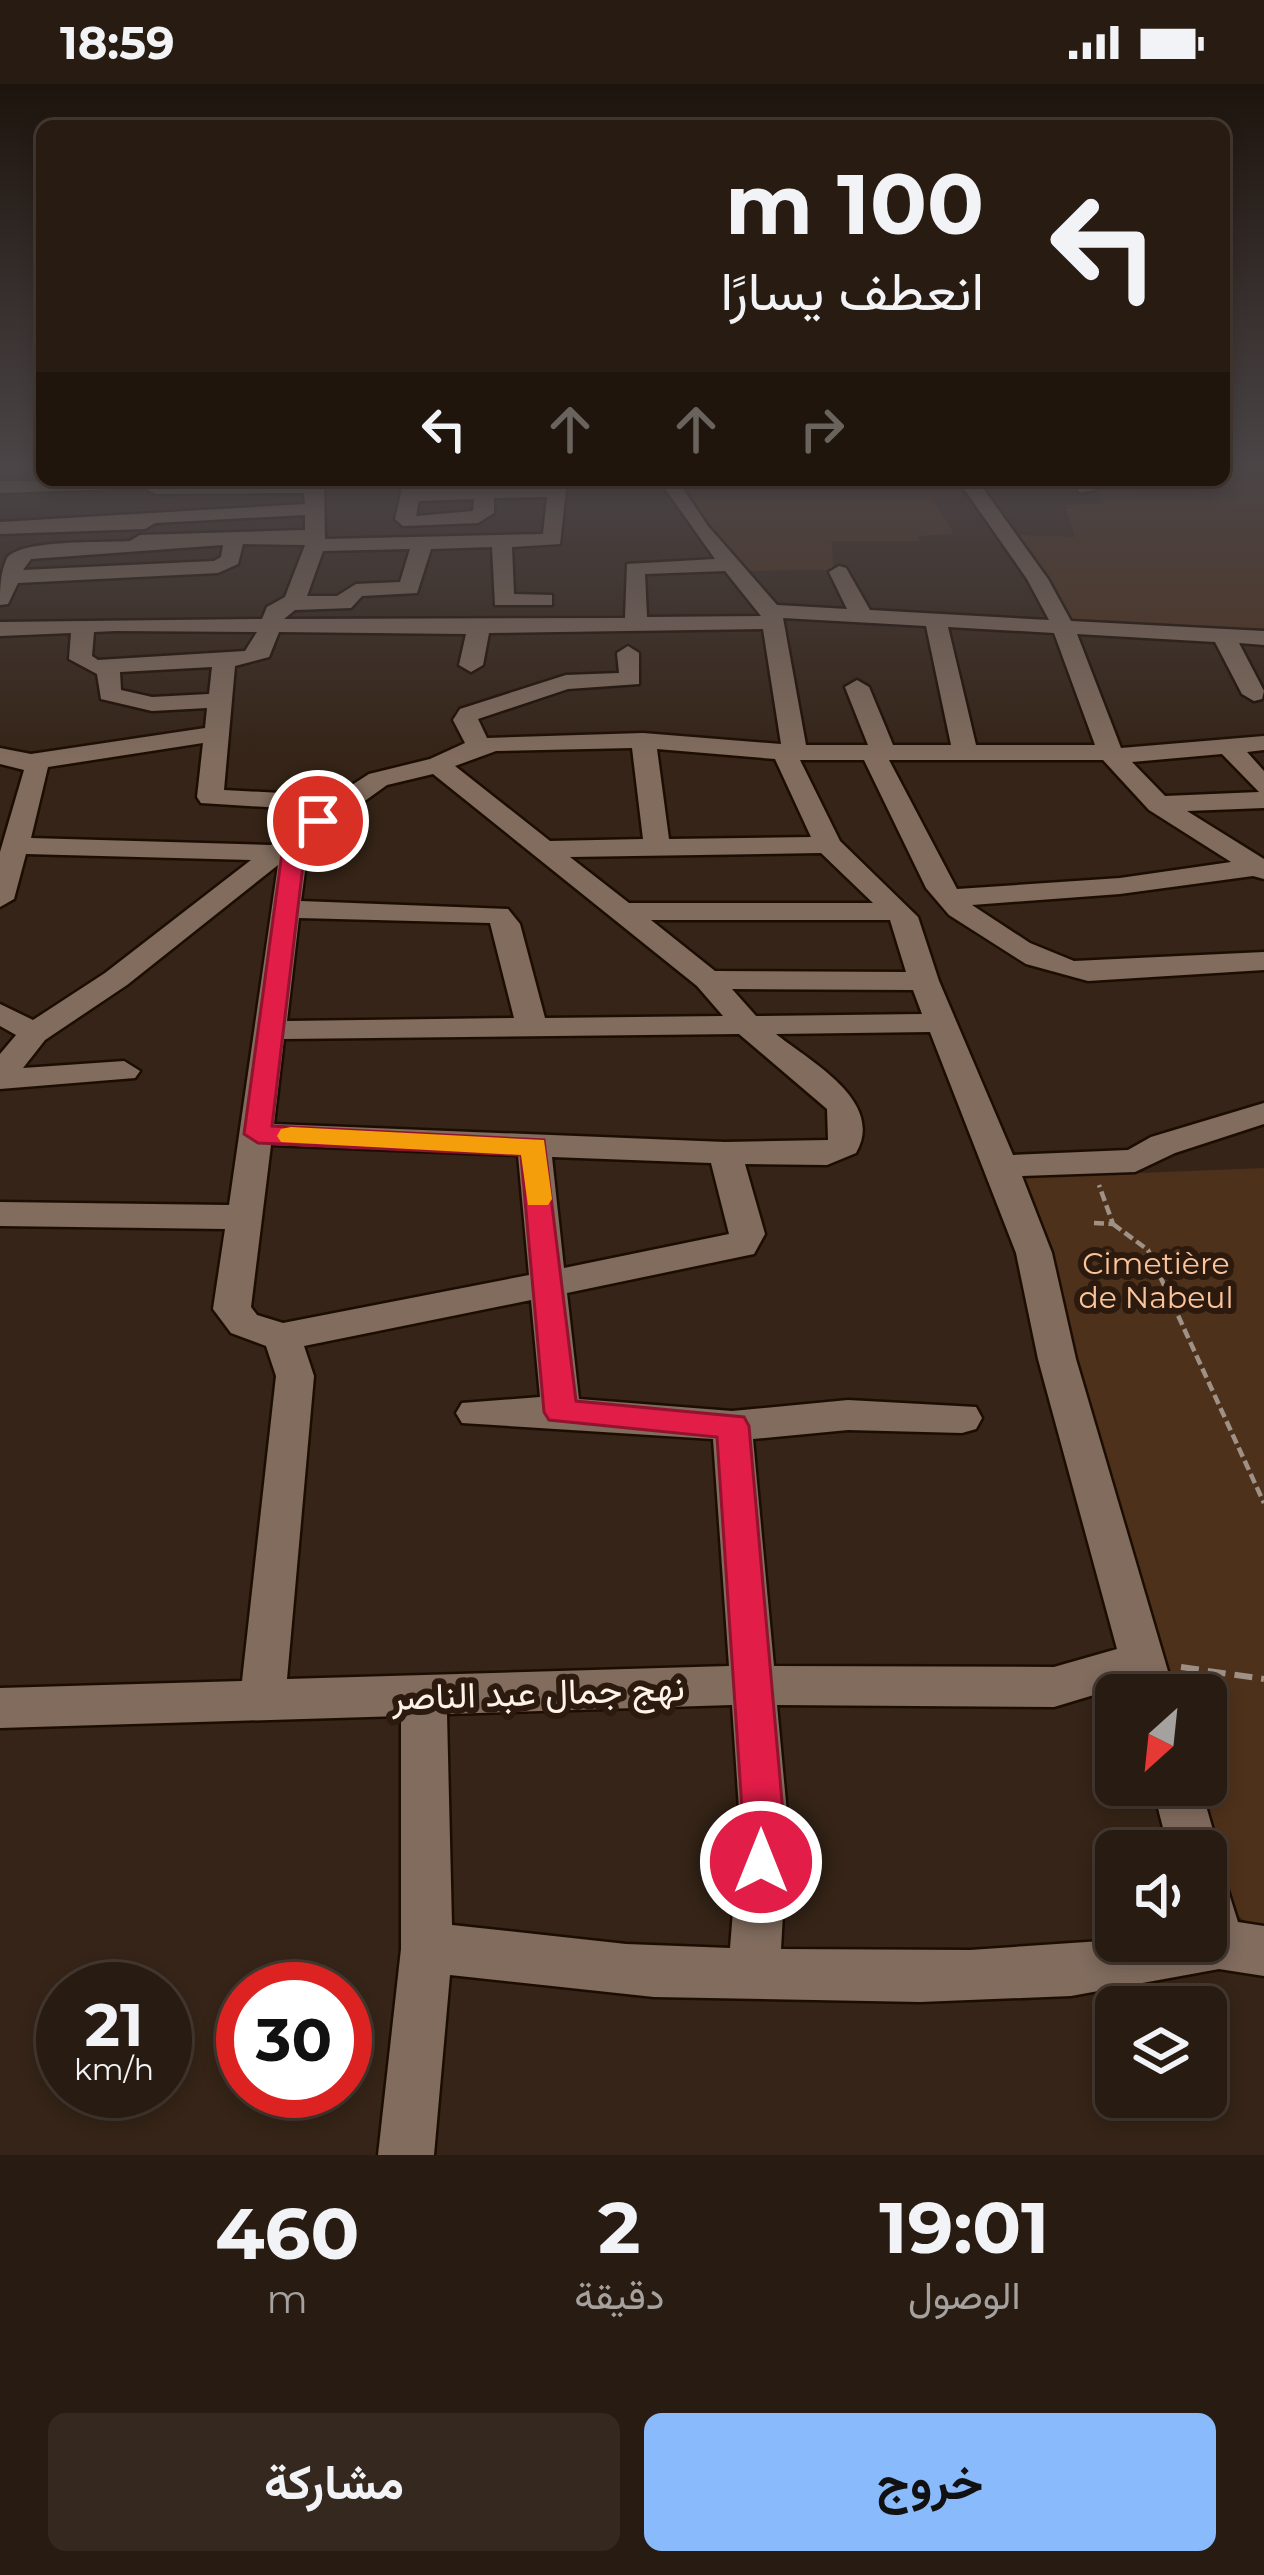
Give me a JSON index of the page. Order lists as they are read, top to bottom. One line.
{"streets":{"street":["نهج جمال عبد الناصر"]},"parks":["Cimetière de Nabeul"],"north":"bottom left","page":{"status":"18:59","turn":["100 m","انعطف يسارًا"],"speed":"21 km/h","limit":"30","eta":["19:01","الوصول","2","دقيقة","460","m"],"buttons":["خروج","مشاركة"]}}
